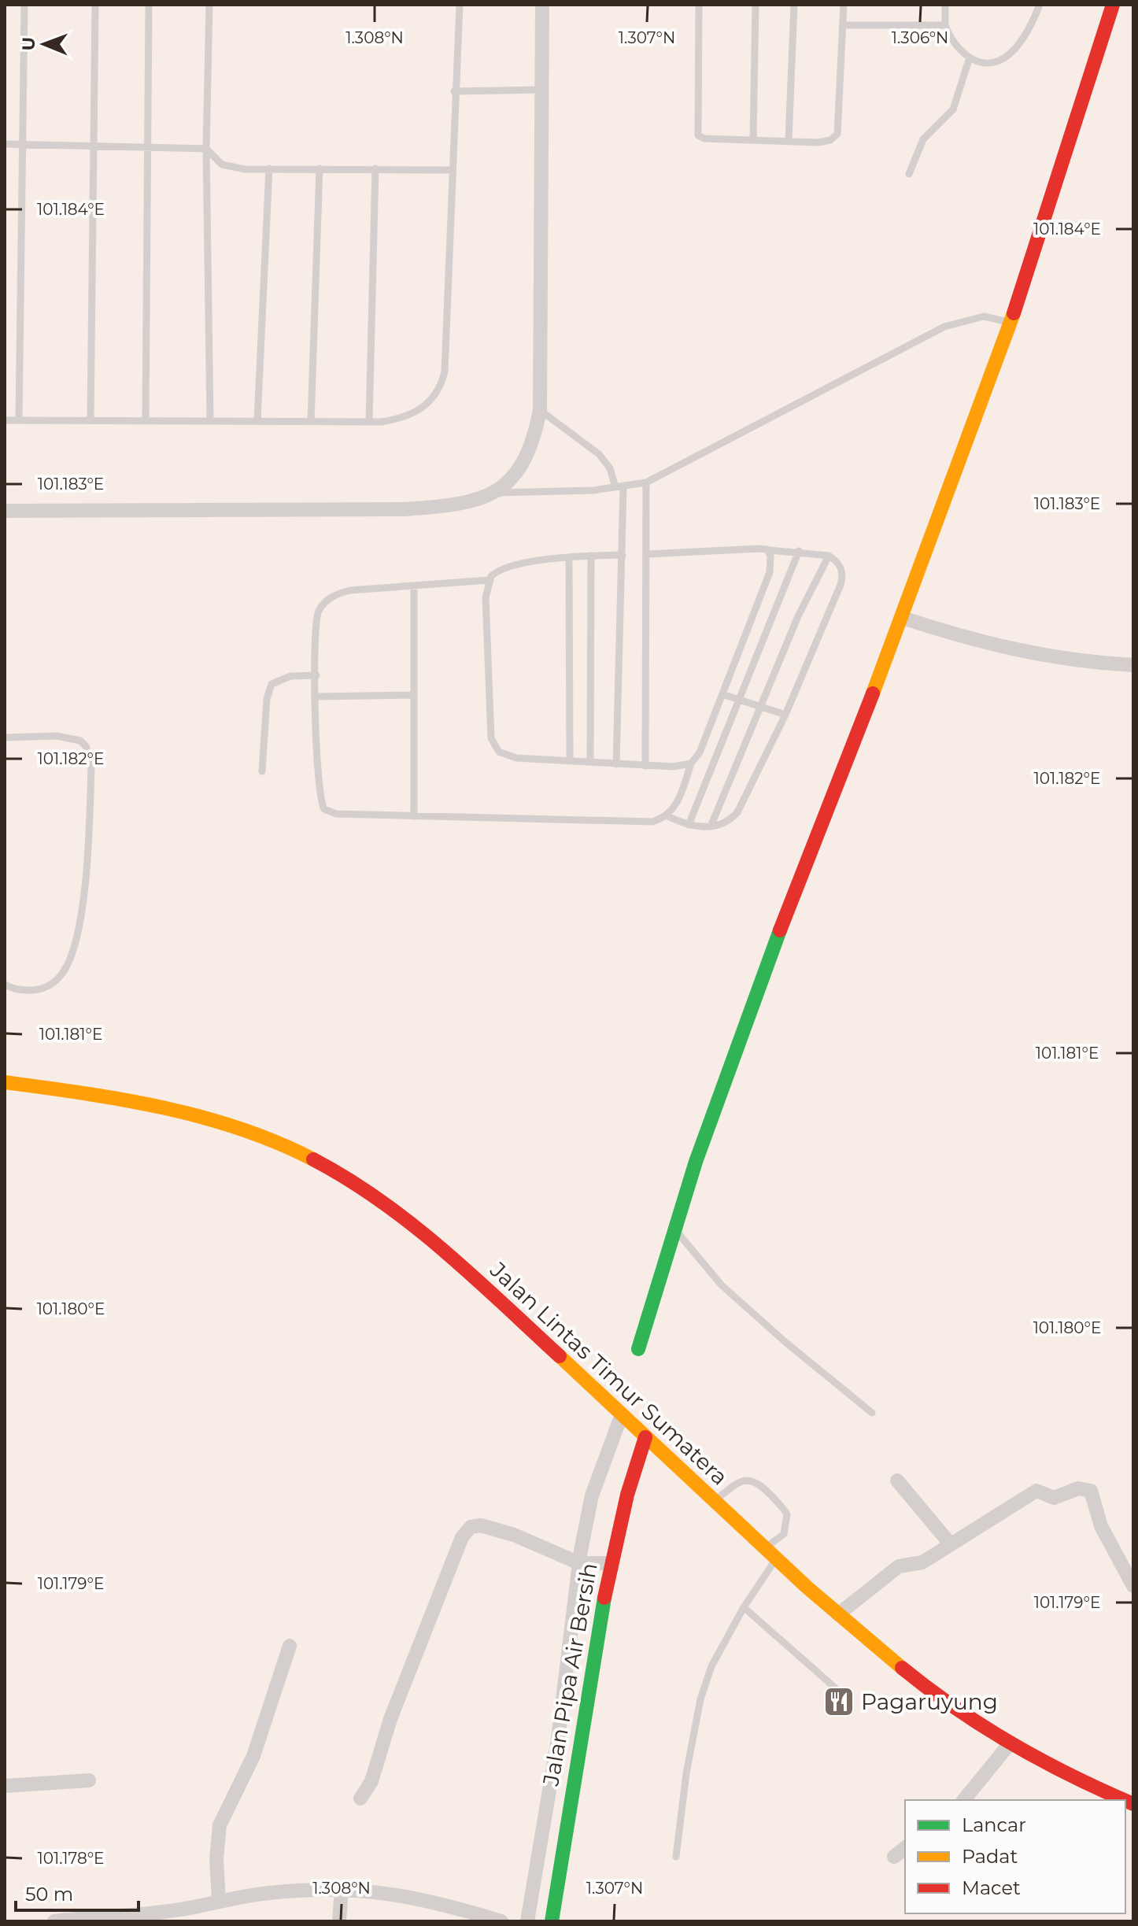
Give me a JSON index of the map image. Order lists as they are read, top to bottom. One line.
{"streets":{"main road":["Jalan Lintas Timur Sumatera","Jalan Pipa Air Bersih"]},"crossings":[["Jalan Lintas Timur Sumatera","Jalan Pipa Air Bersih"]],"places":{"restaurant":["Pagaruyung"]},"legend":["Lancar","Padat","Macet"],"scale_bar":"50 m","north":"left","coordinates":["1.308°N","1.307°N","1.306°N","101.184°E","101.183°E","101.182°E","101.181°E","101.180°E","101.179°E","101.178°E"]}
